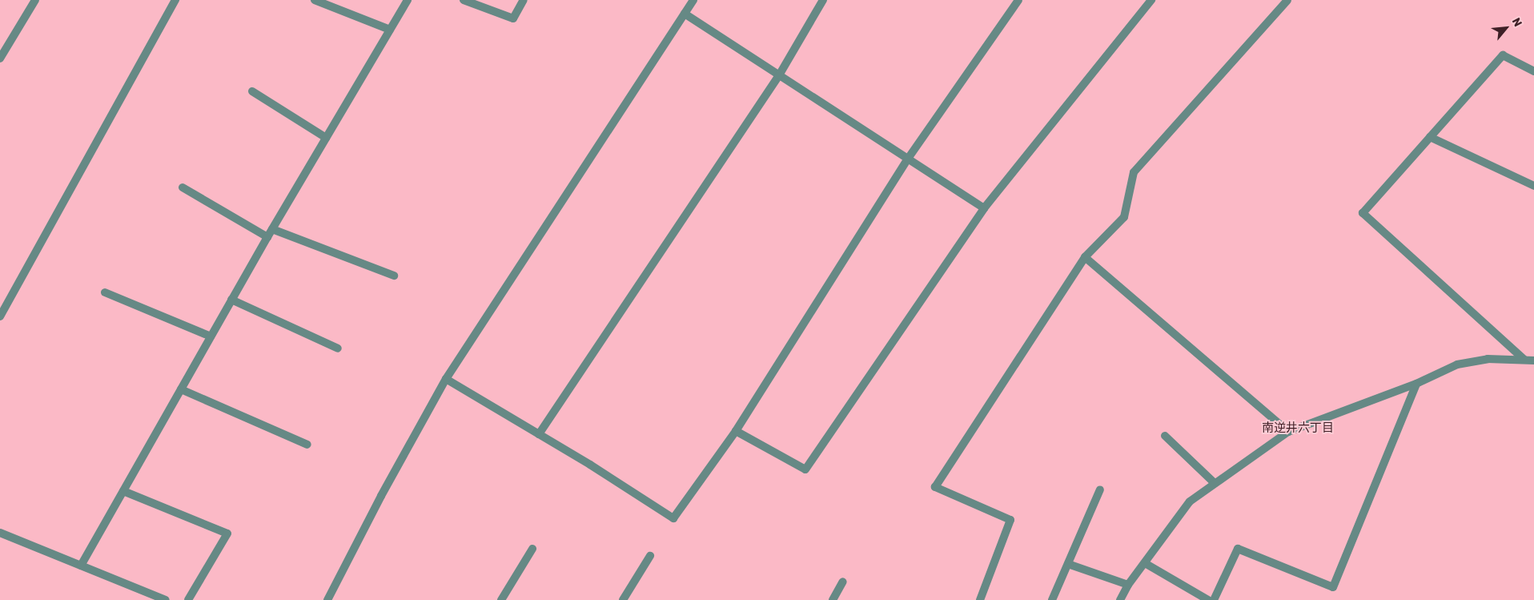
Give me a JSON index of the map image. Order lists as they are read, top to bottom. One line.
{"districts":["南逆井六丁目"],"north":"top right"}
